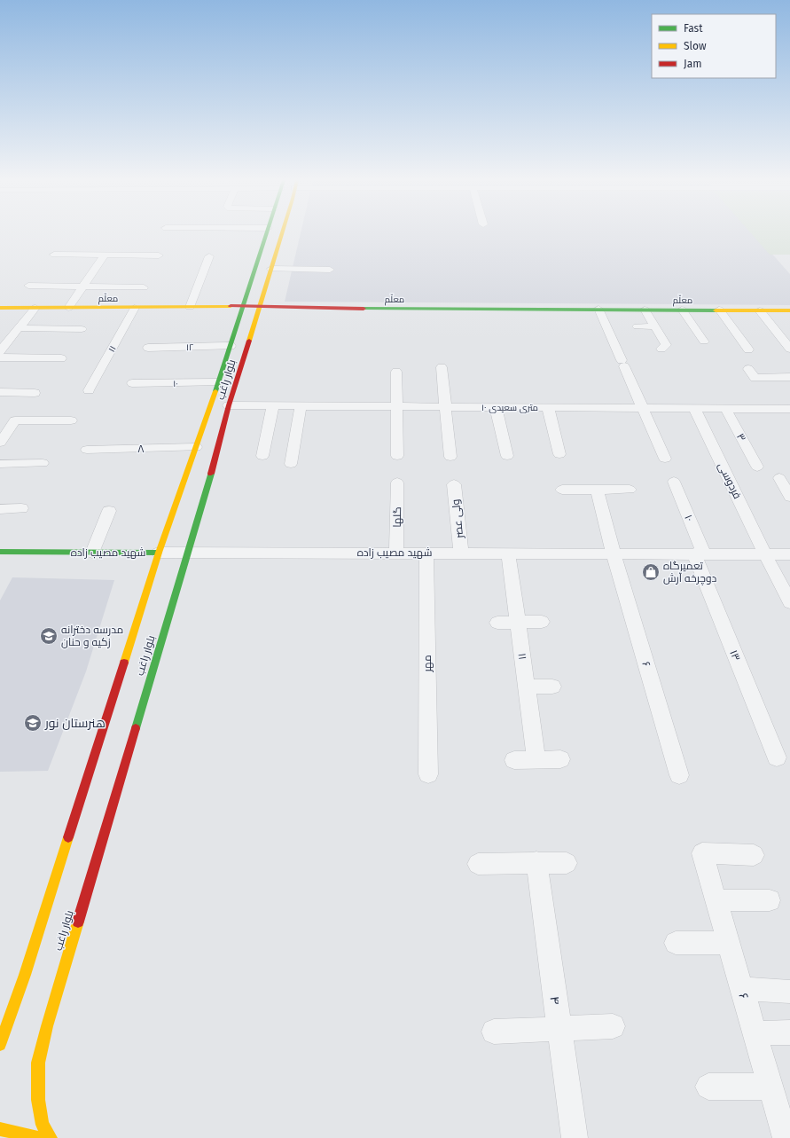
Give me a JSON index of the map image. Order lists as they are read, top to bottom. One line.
{"streets":{"street":["معلّم","۱۲","۱۱","بلوار راغب","۱۰","۱۰ متری سعیدی","۳","۸","فردوسی","گلها","ولی عصر","شهید مصیب زاده","۱۳","مهر","۶","۴"]},"crossings":[["معلّم","۱۱"],["معلّم","بلوار راغب"],["۱۲","بلوار راغب"],["۱۱","شهید مصیب زاده"],["بلوار راغب","۱۰"],["بلوار راغب","۱۰ متری سعیدی"],["بلوار راغب","۸"],["بلوار راغب","شهید مصیب زاده"],["۱۰","شهید مصیب زاده"],["۱۰","۱۳"],["۱۰ متری سعیدی","۳"],["۱۰ متری سعیدی","فردوسی"],["فردوسی","شهید مصیب زاده"],["گلها","شهید مصیب زاده"],["ولی عصر","شهید مصیب زاده"],["شهید مصیب زاده","۱۳"],["شهید مصیب زاده","مهر"],["شهید مصیب زاده","۶"]],"places":{"shop":["تعمیرگاه دوچرخه آرش"],"school or university":["مدرسه دخترانه زکیه و حنان","هنرستان نور"]},"legend":["Fast","Slow","Jam"]}
